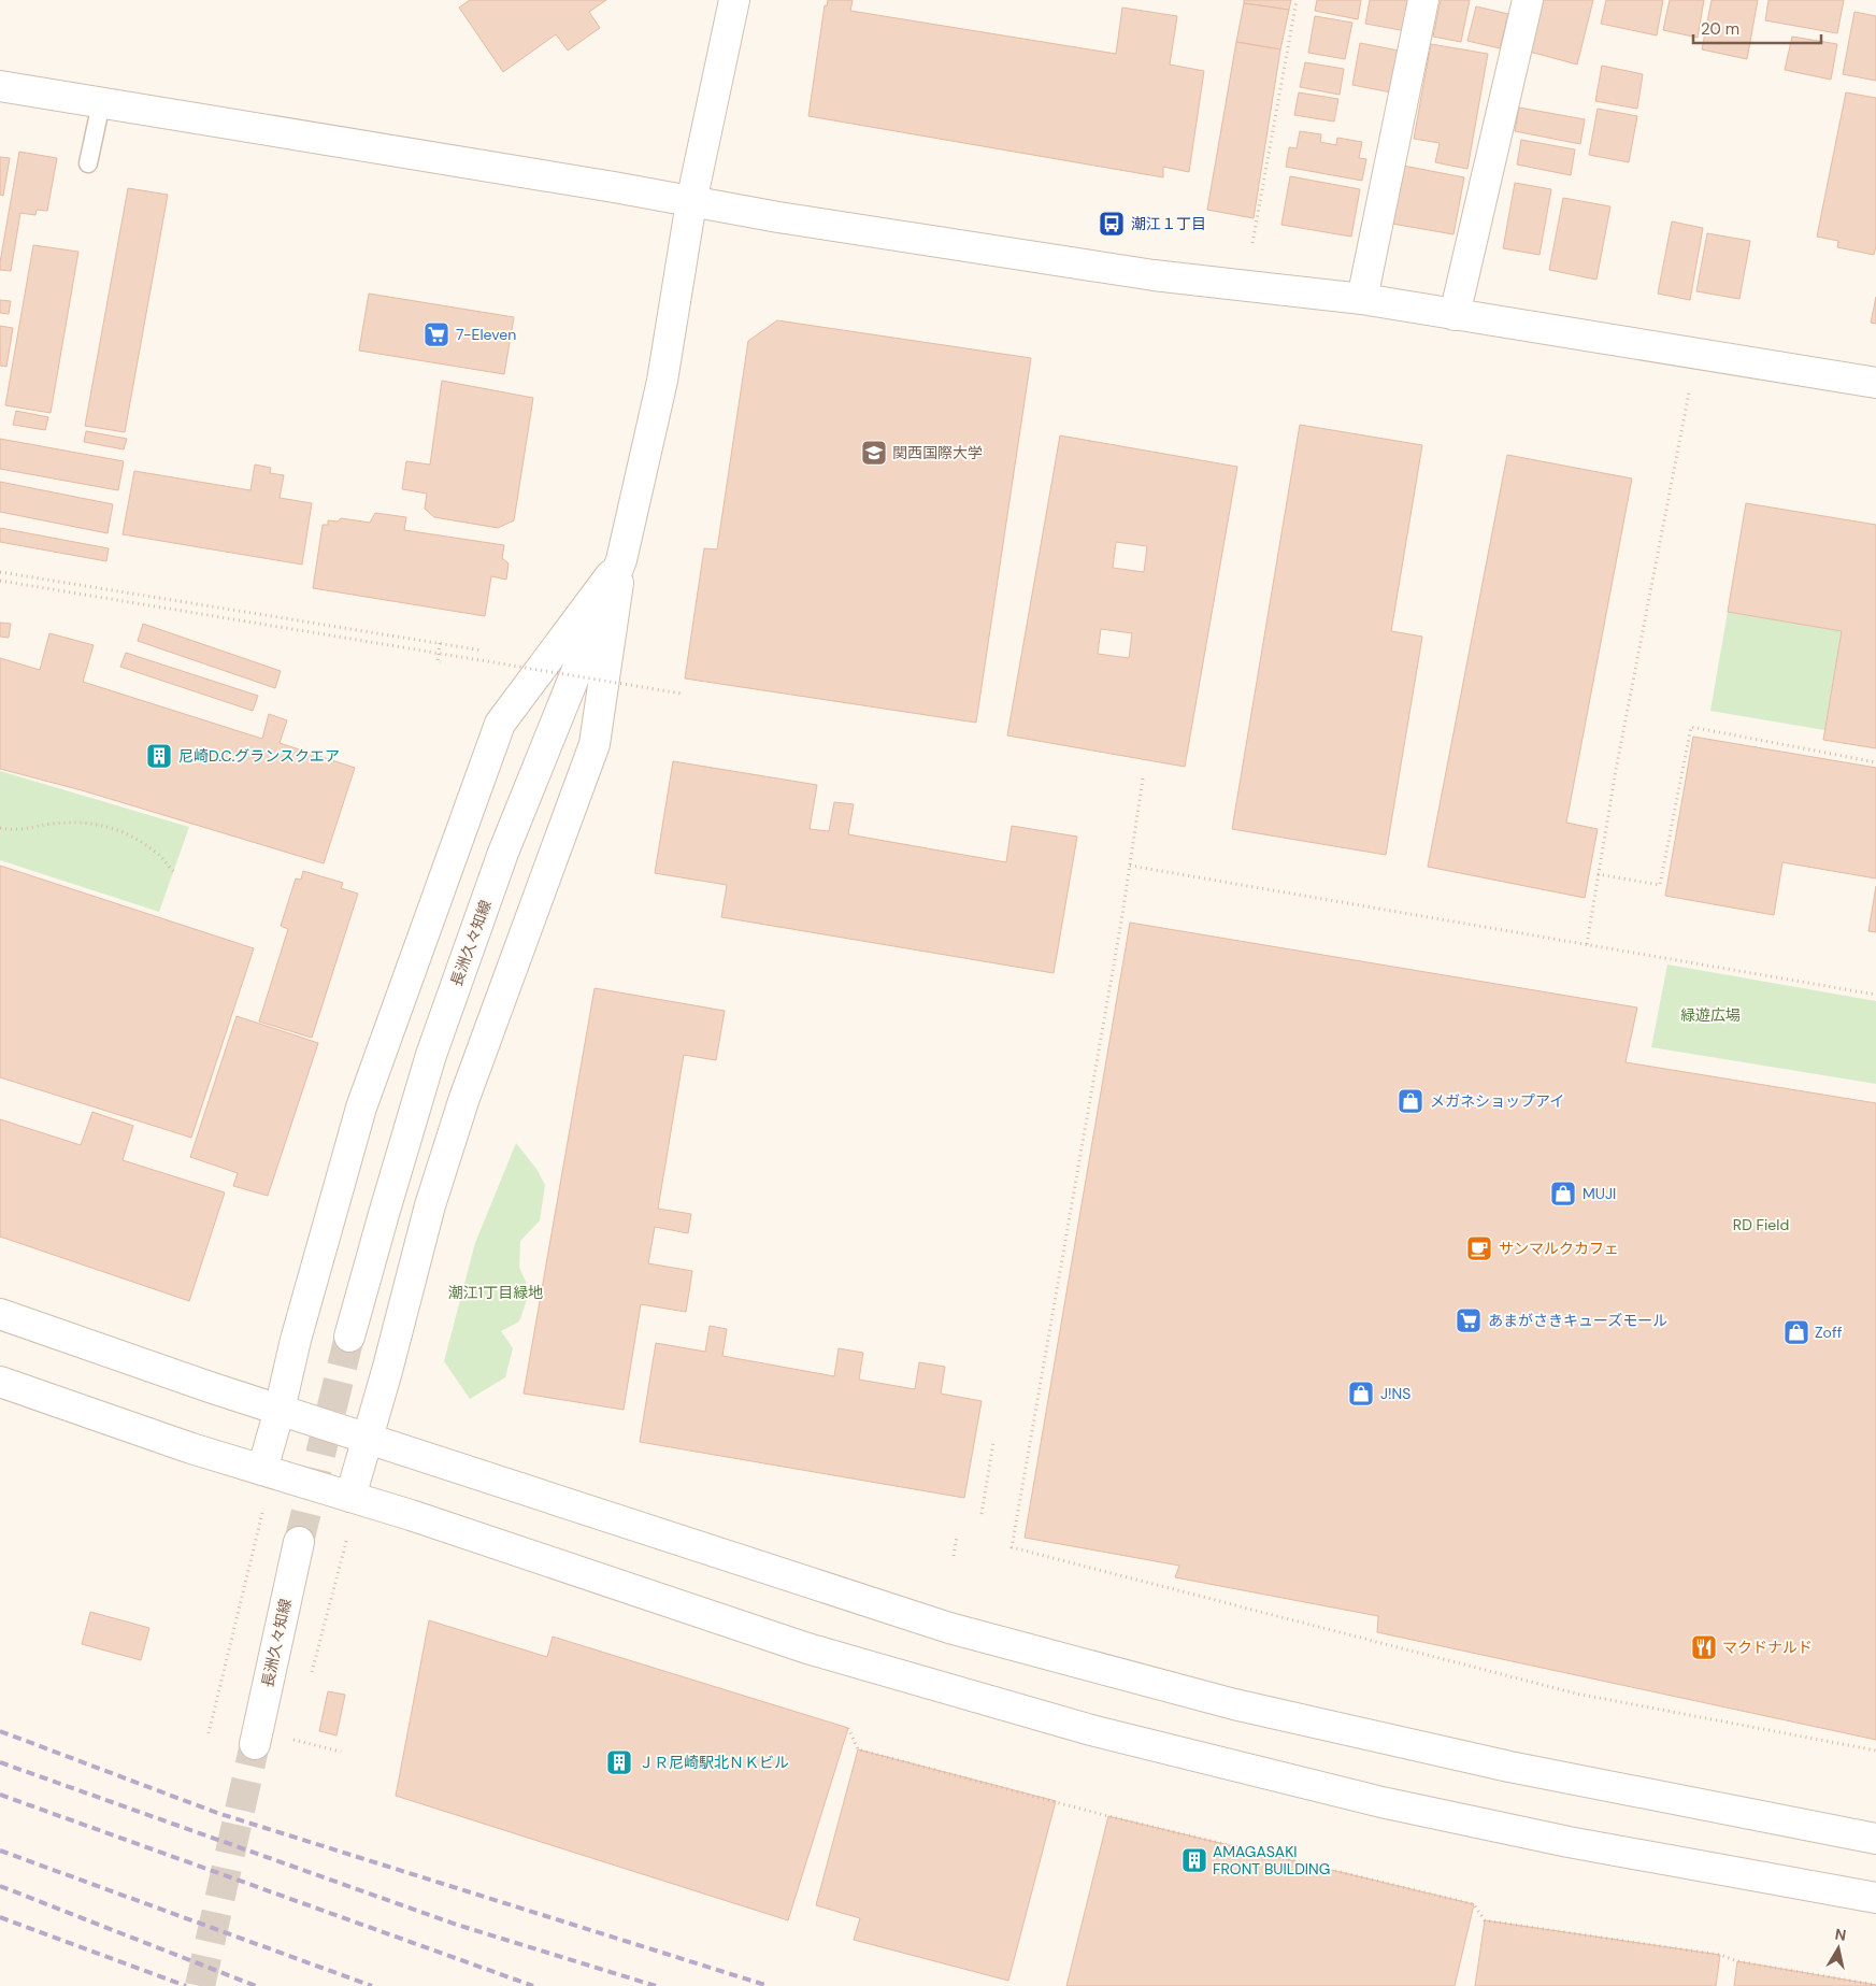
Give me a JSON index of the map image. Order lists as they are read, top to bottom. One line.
{"streets":{"street":["長洲久々知線"]},"parks":["緑遊広場","RD Field","潮江1丁目緑地"],"places":{"bus stop":["潮江１丁目"],"supermarket":["7-Eleven","あまがさきキューズモール"],"school or university":["関西国際大学"],"building":["尼崎D.C.グランスクエア","ＪＲ尼崎駅北ＮＫビル","AMAGASAKI FRONT BUILDING"],"shop":["メガネショップアイ","MUJI","Zoff","J!NS"],"cafe":["サンマルクカフェ"],"restaurant":["マクドナルド"]},"scale_bar":"20 m","north":"top"}
